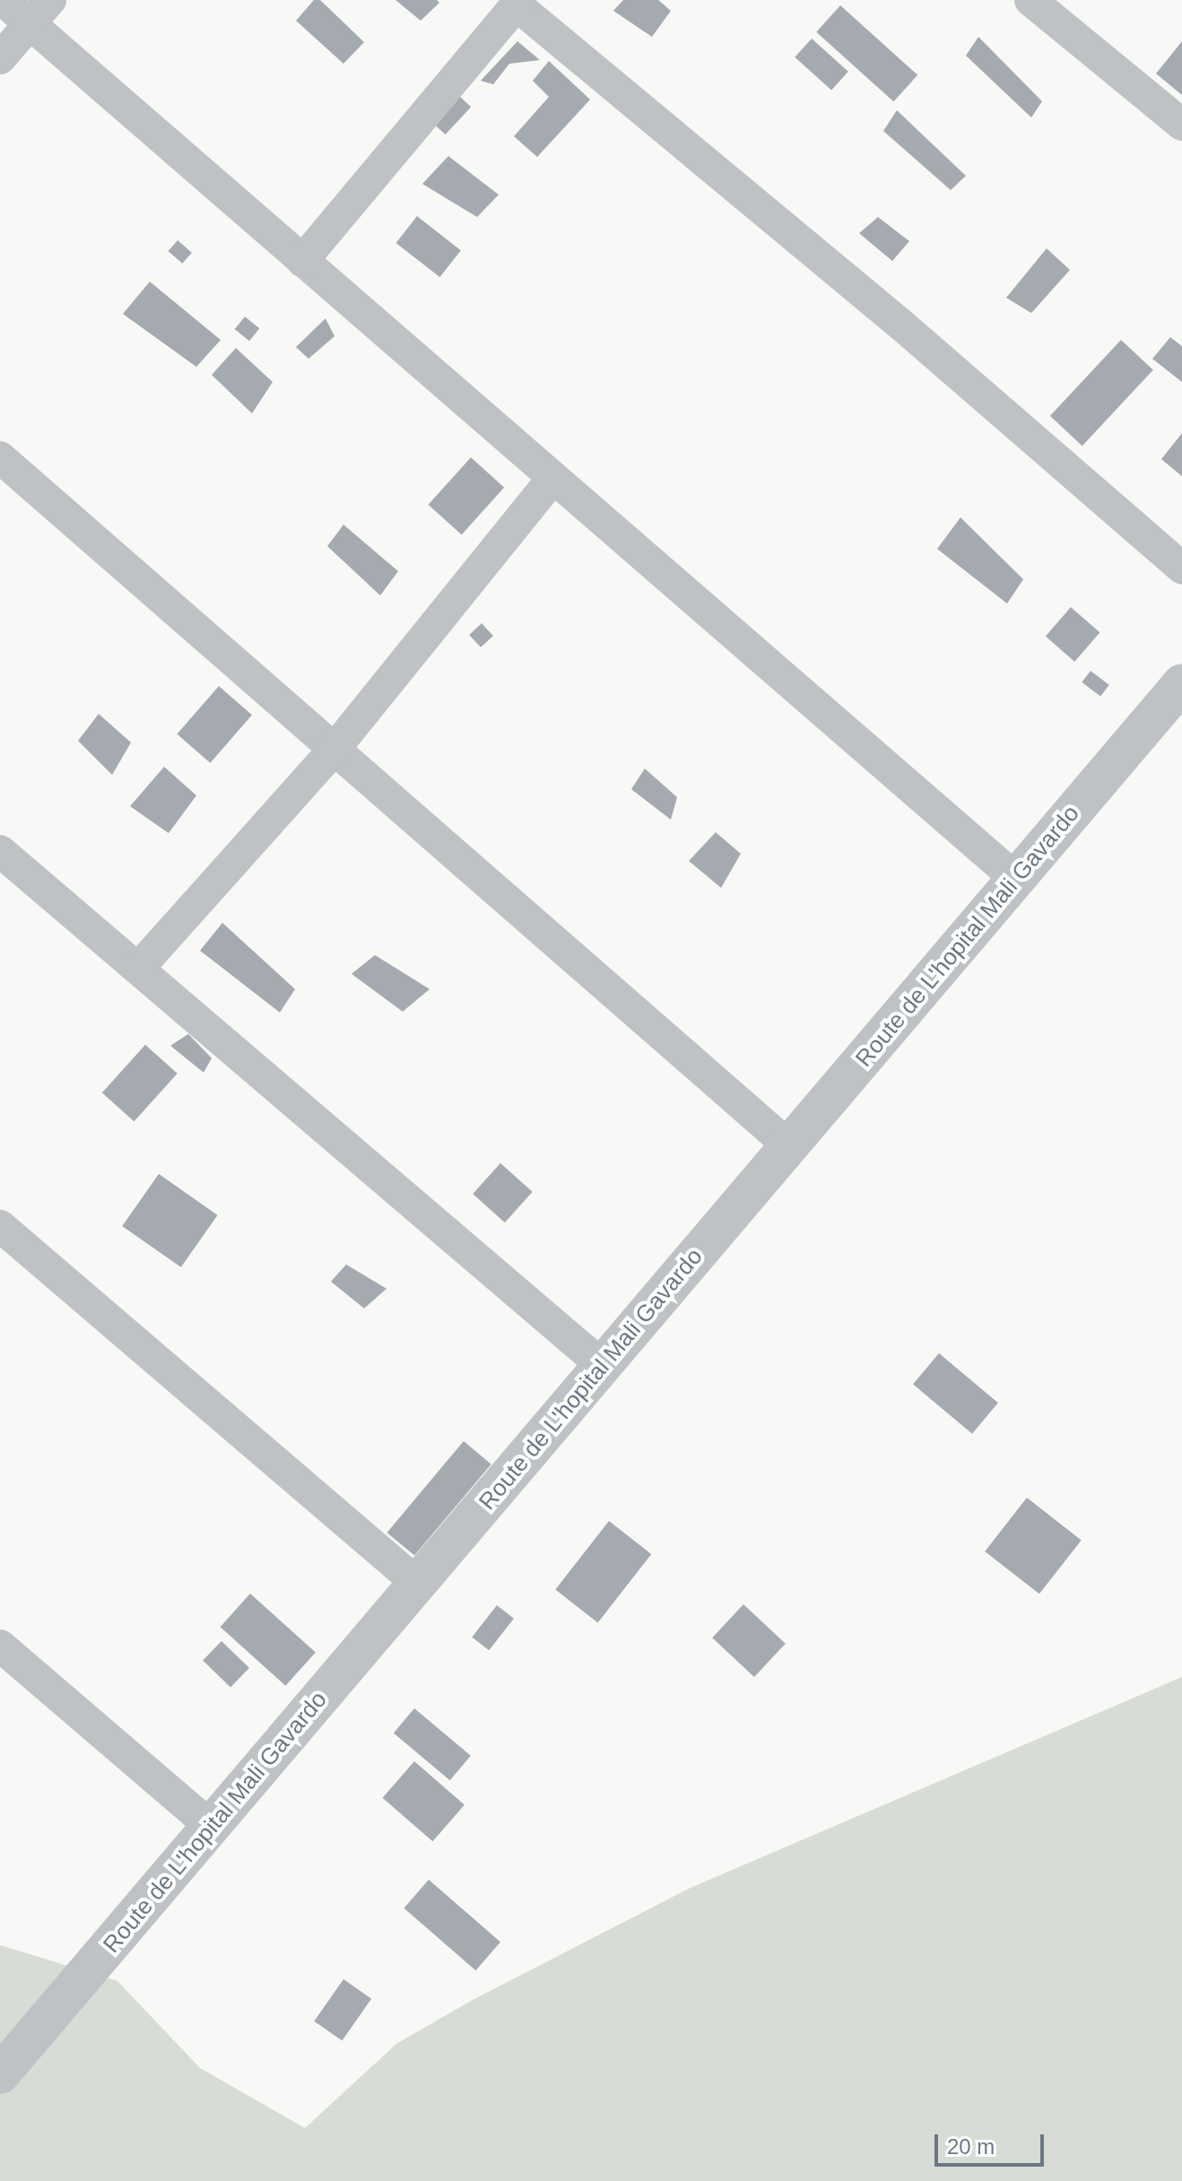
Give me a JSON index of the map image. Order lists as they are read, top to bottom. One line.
{"streets":{"street":["Route de L'hopital Mali Gavardo"]},"scale_bar":"20 m"}
